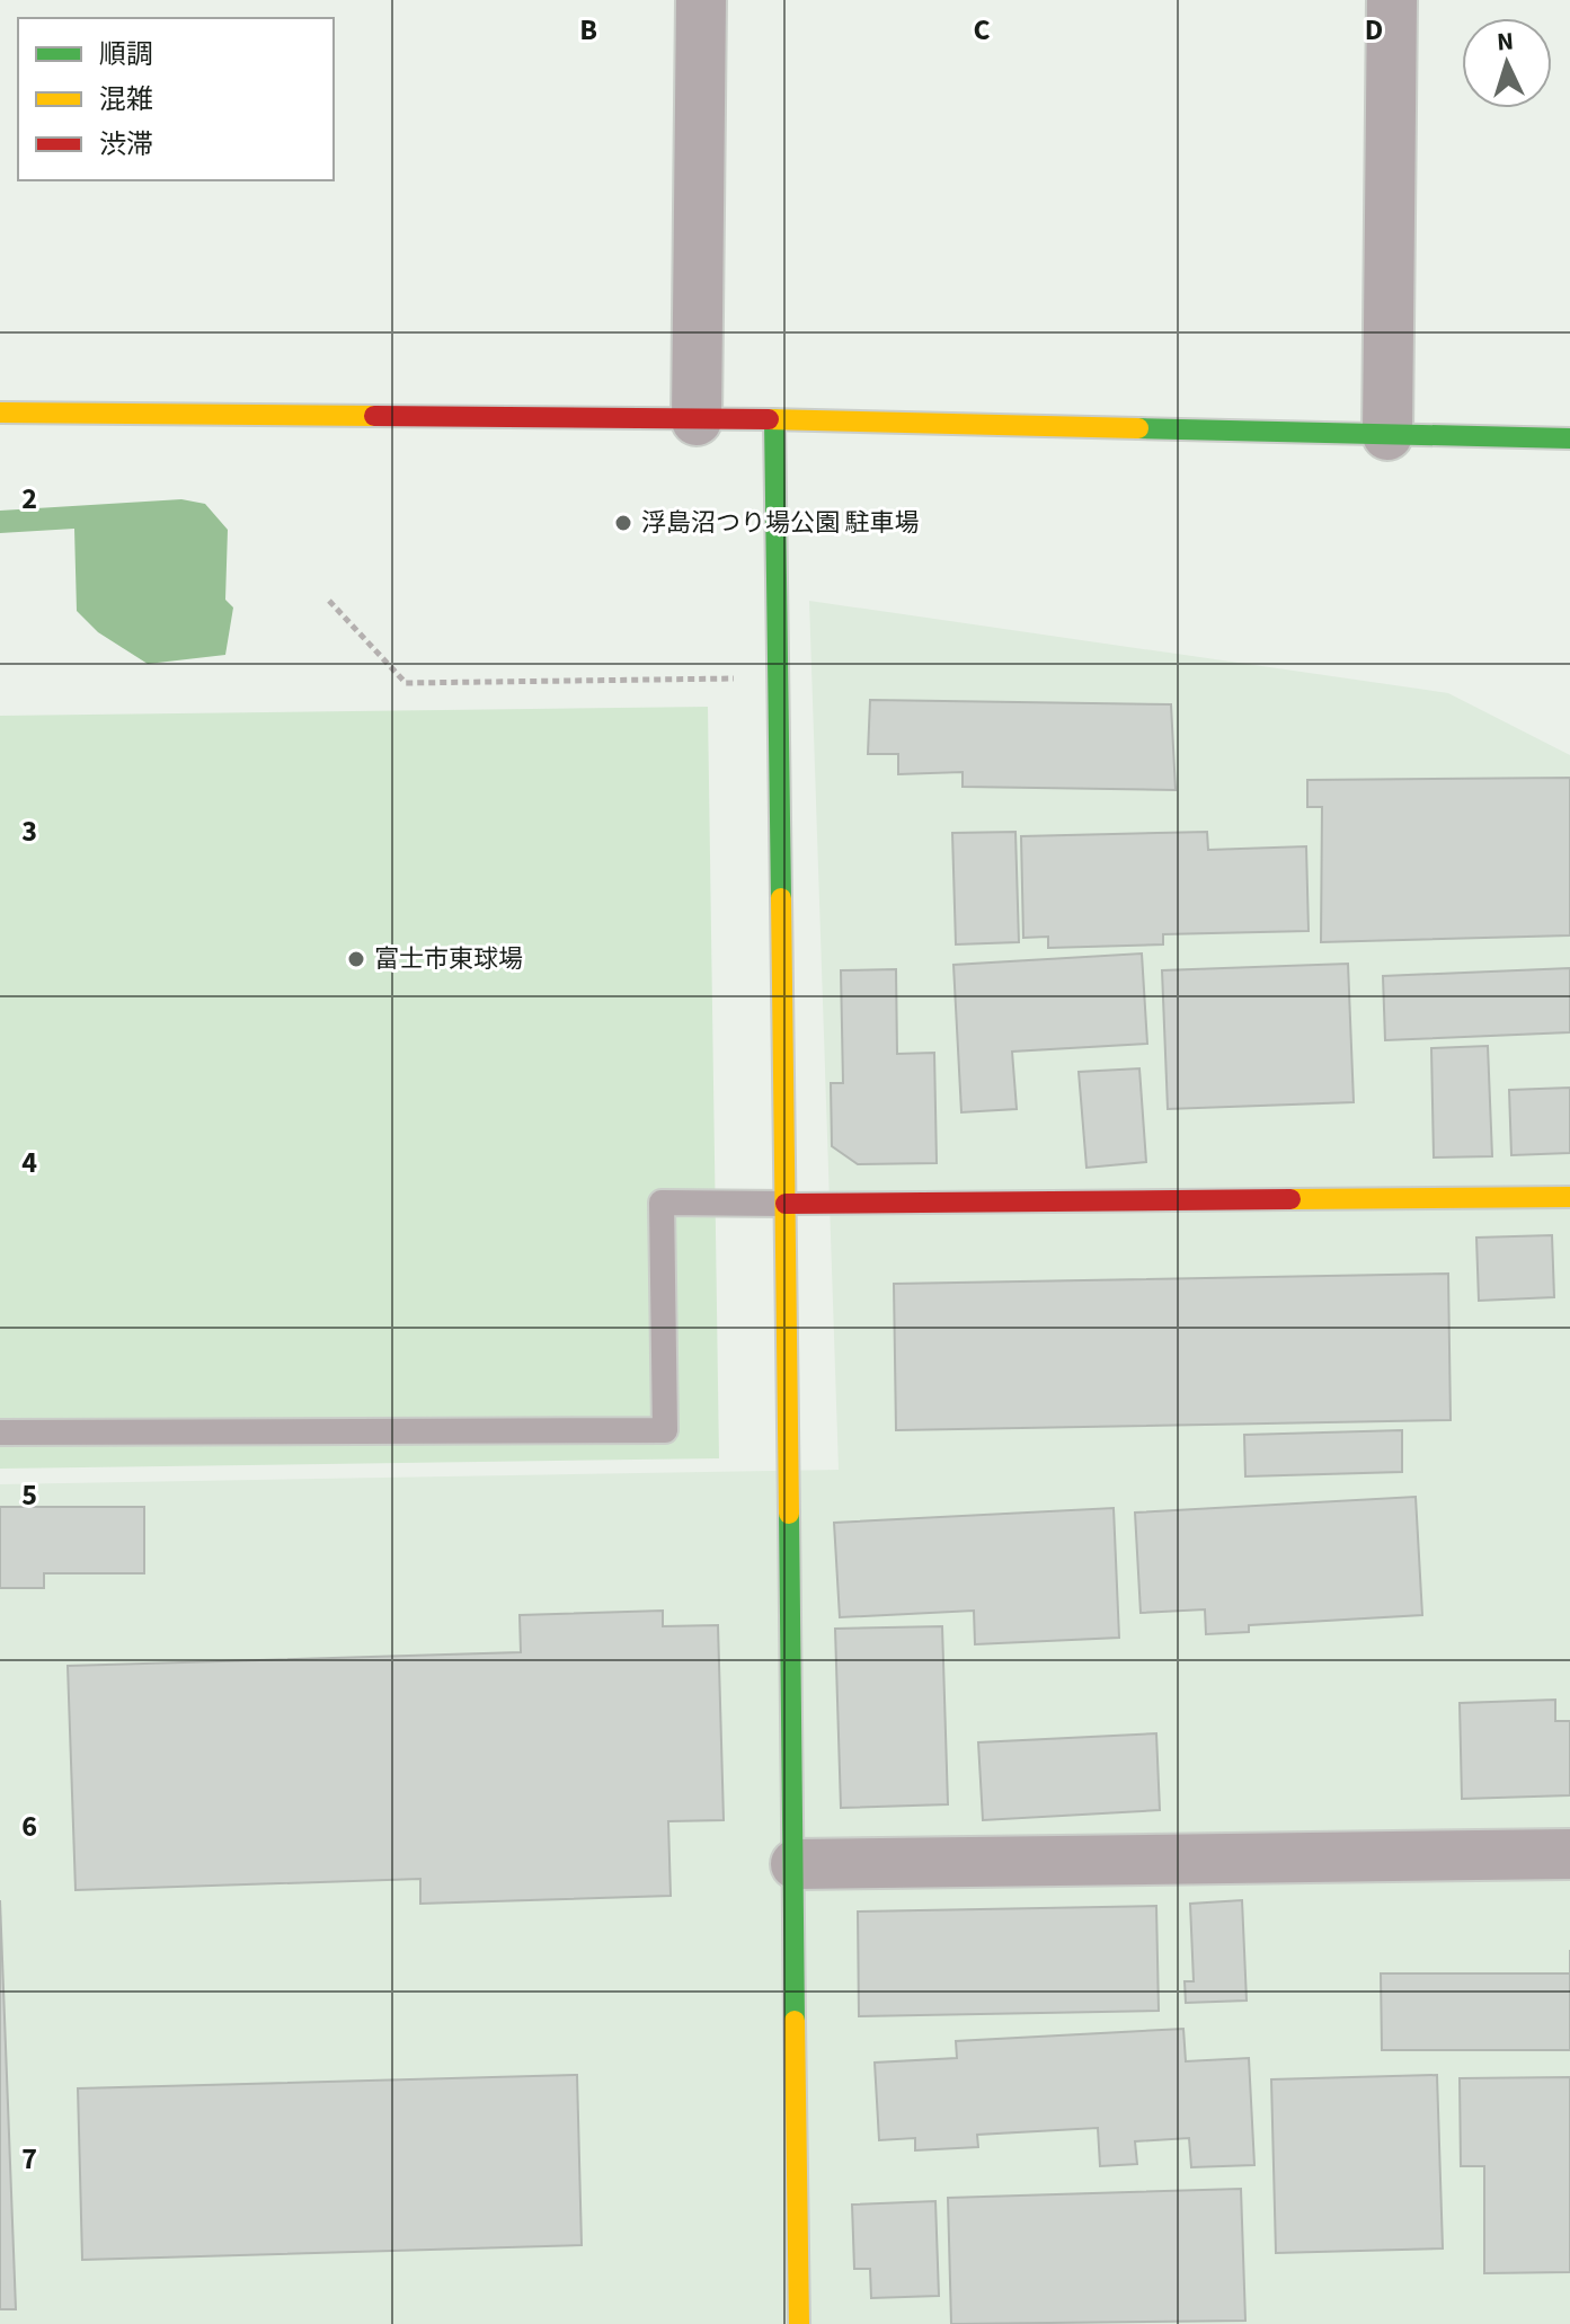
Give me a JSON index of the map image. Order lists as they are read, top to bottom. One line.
{"places":["浮島沼つり場公園 駐車場","富士市東球場"],"legend":["順調","混雑","渋滞"],"north":"top","grid":{"columns":["B","C","D"],"rows":["2","3","4","5","6","7"]}}
